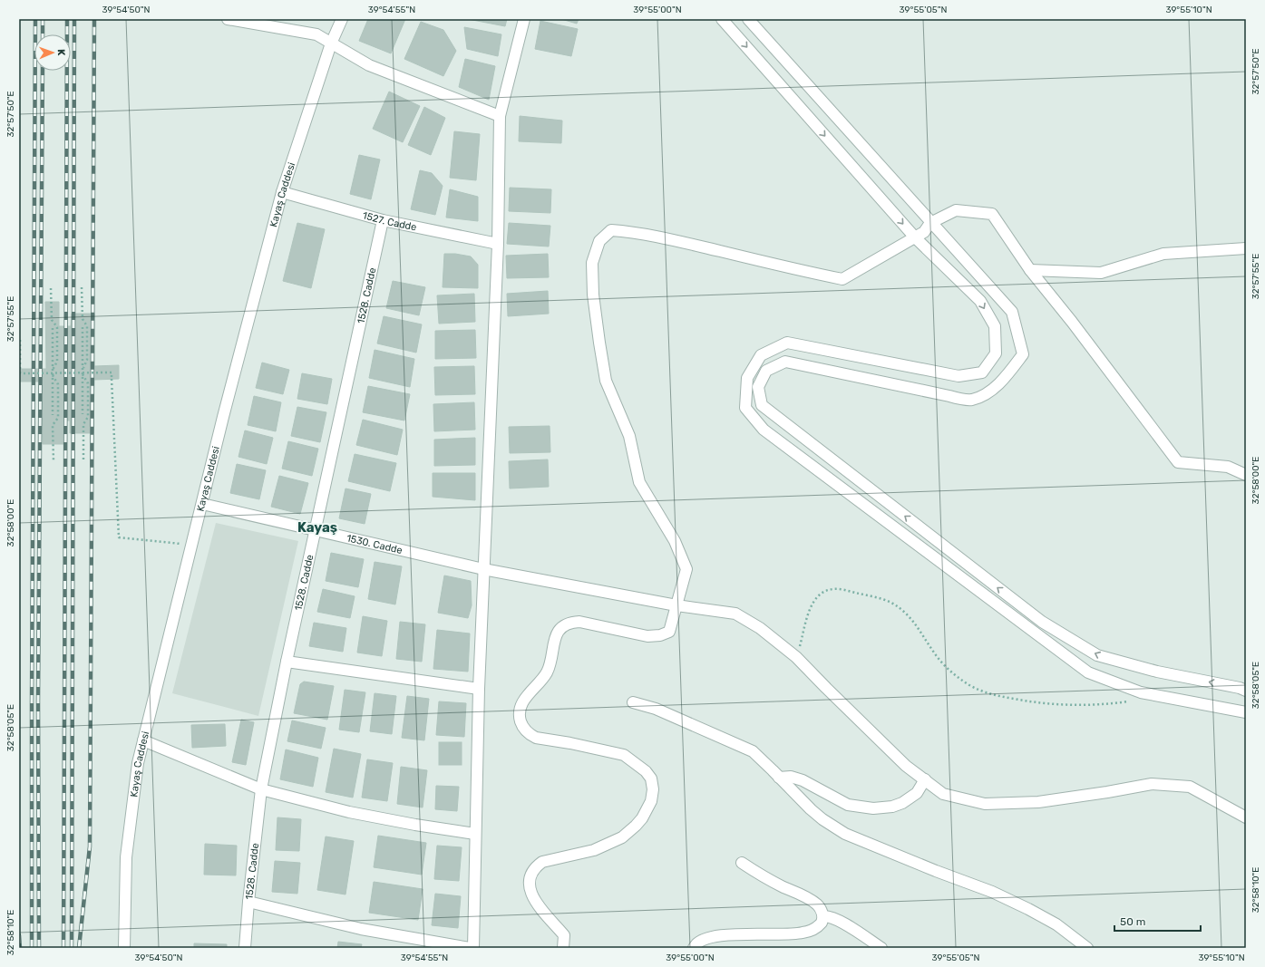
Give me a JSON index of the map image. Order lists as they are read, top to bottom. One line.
{"streets":{"street":["Kayaş Caddesi","1527. Cadde","1528. Cadde","1530. Cadde"]},"crossings":[["Kayaş Caddesi","1527. Cadde"],["Kayaş Caddesi","1530. Cadde"],["1527. Cadde","1528. Cadde"],["1528. Cadde","1530. Cadde"]],"districts":["Kayaş"],"scale_bar":"50 m","north":"right","coordinates":["39°54'50\"N","39°54'55\"N","39°55'00\"N","39°55'05\"N","39°55'10\"N","32°57'50\"E","32°57'55\"E","32°58'00\"E","32°58'05\"E","32°58'10\"E"]}
